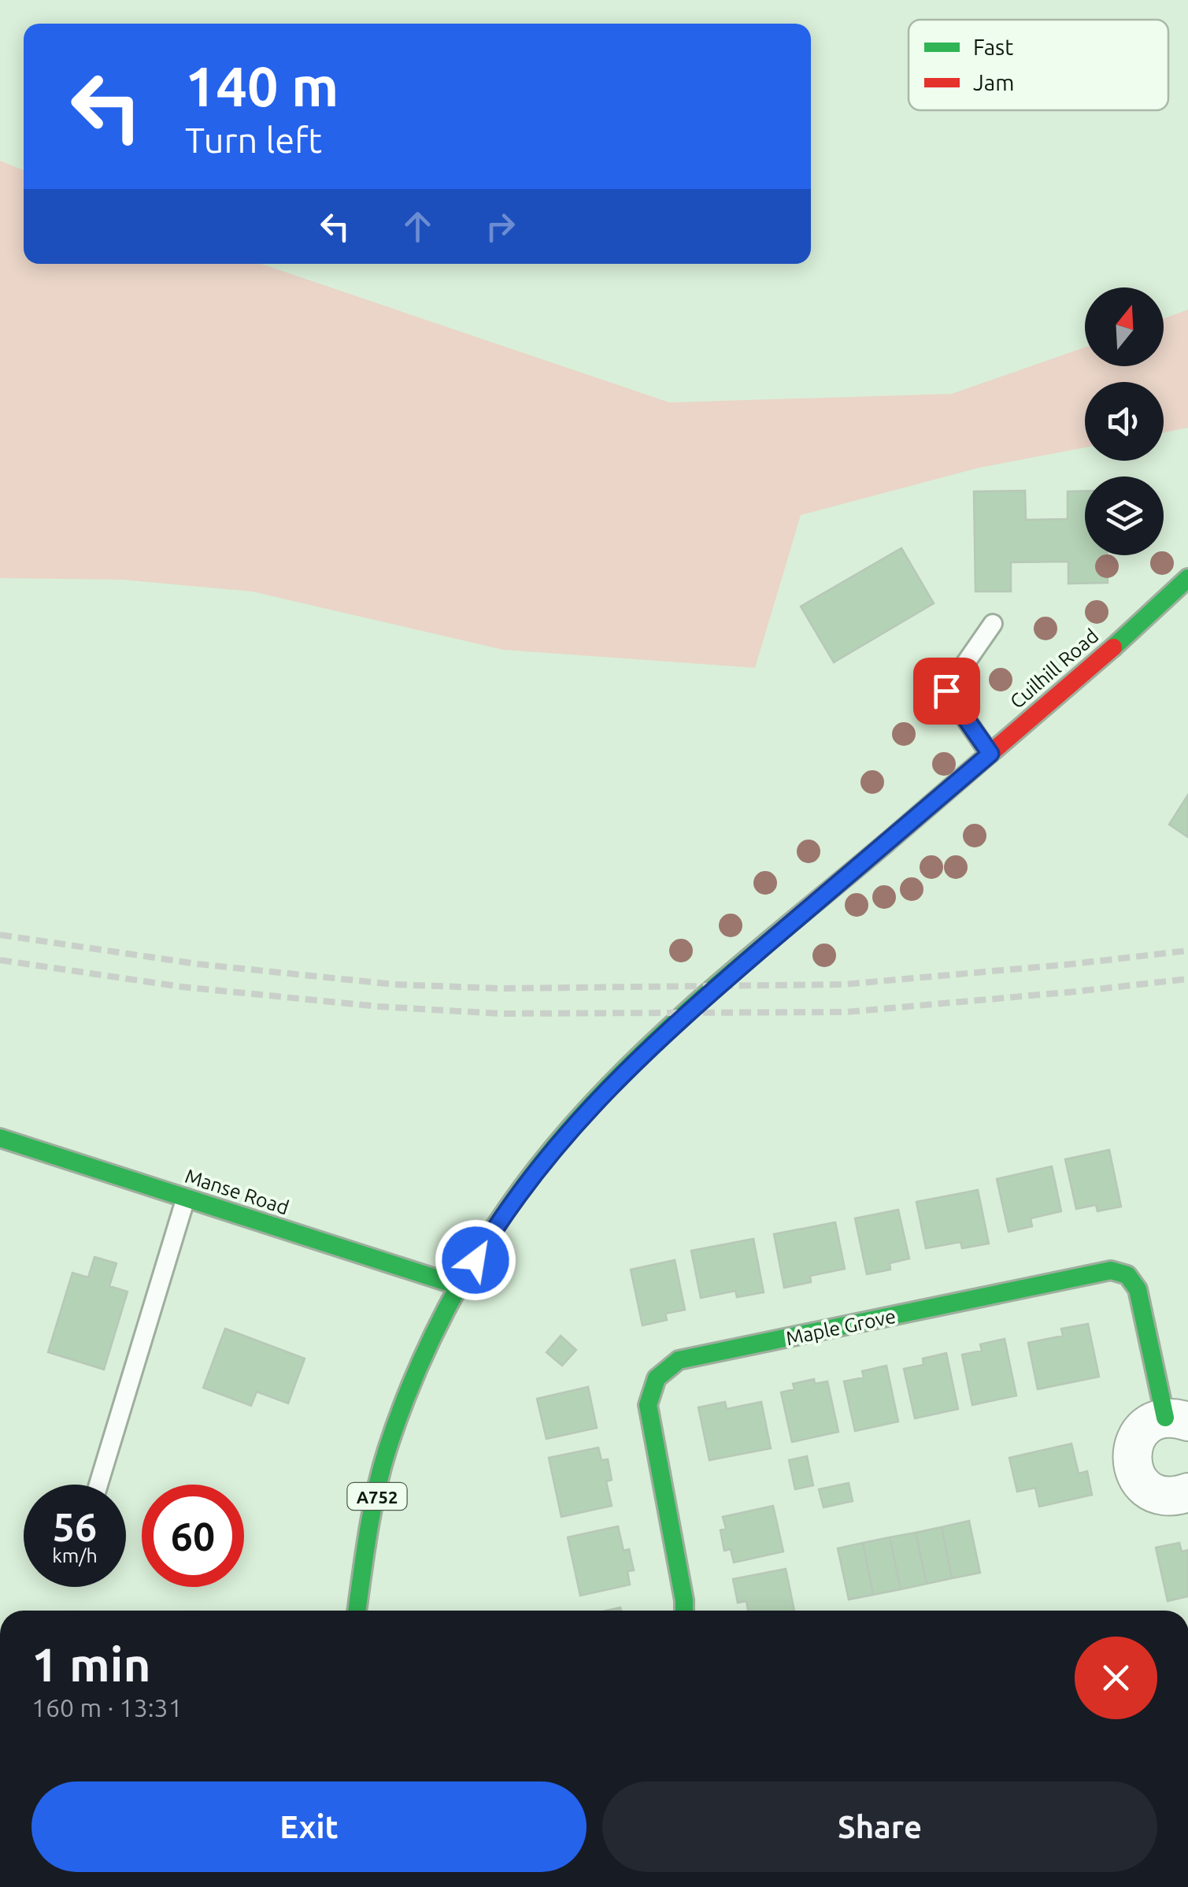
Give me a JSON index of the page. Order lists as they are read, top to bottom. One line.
{"streets":{"main road":["Cuilhill Road","Manse Road","Maple Grove","A752"]},"crossings":[["Cuilhill Road","Manse Road"]],"legend":["Fast","Jam"],"north":"top","page":{"turn":["140 m","Turn left"],"speed":"56 km/h","limit":"60","heading":["1 min","160 m · 13:31"],"buttons":["Exit","Share"]}}
